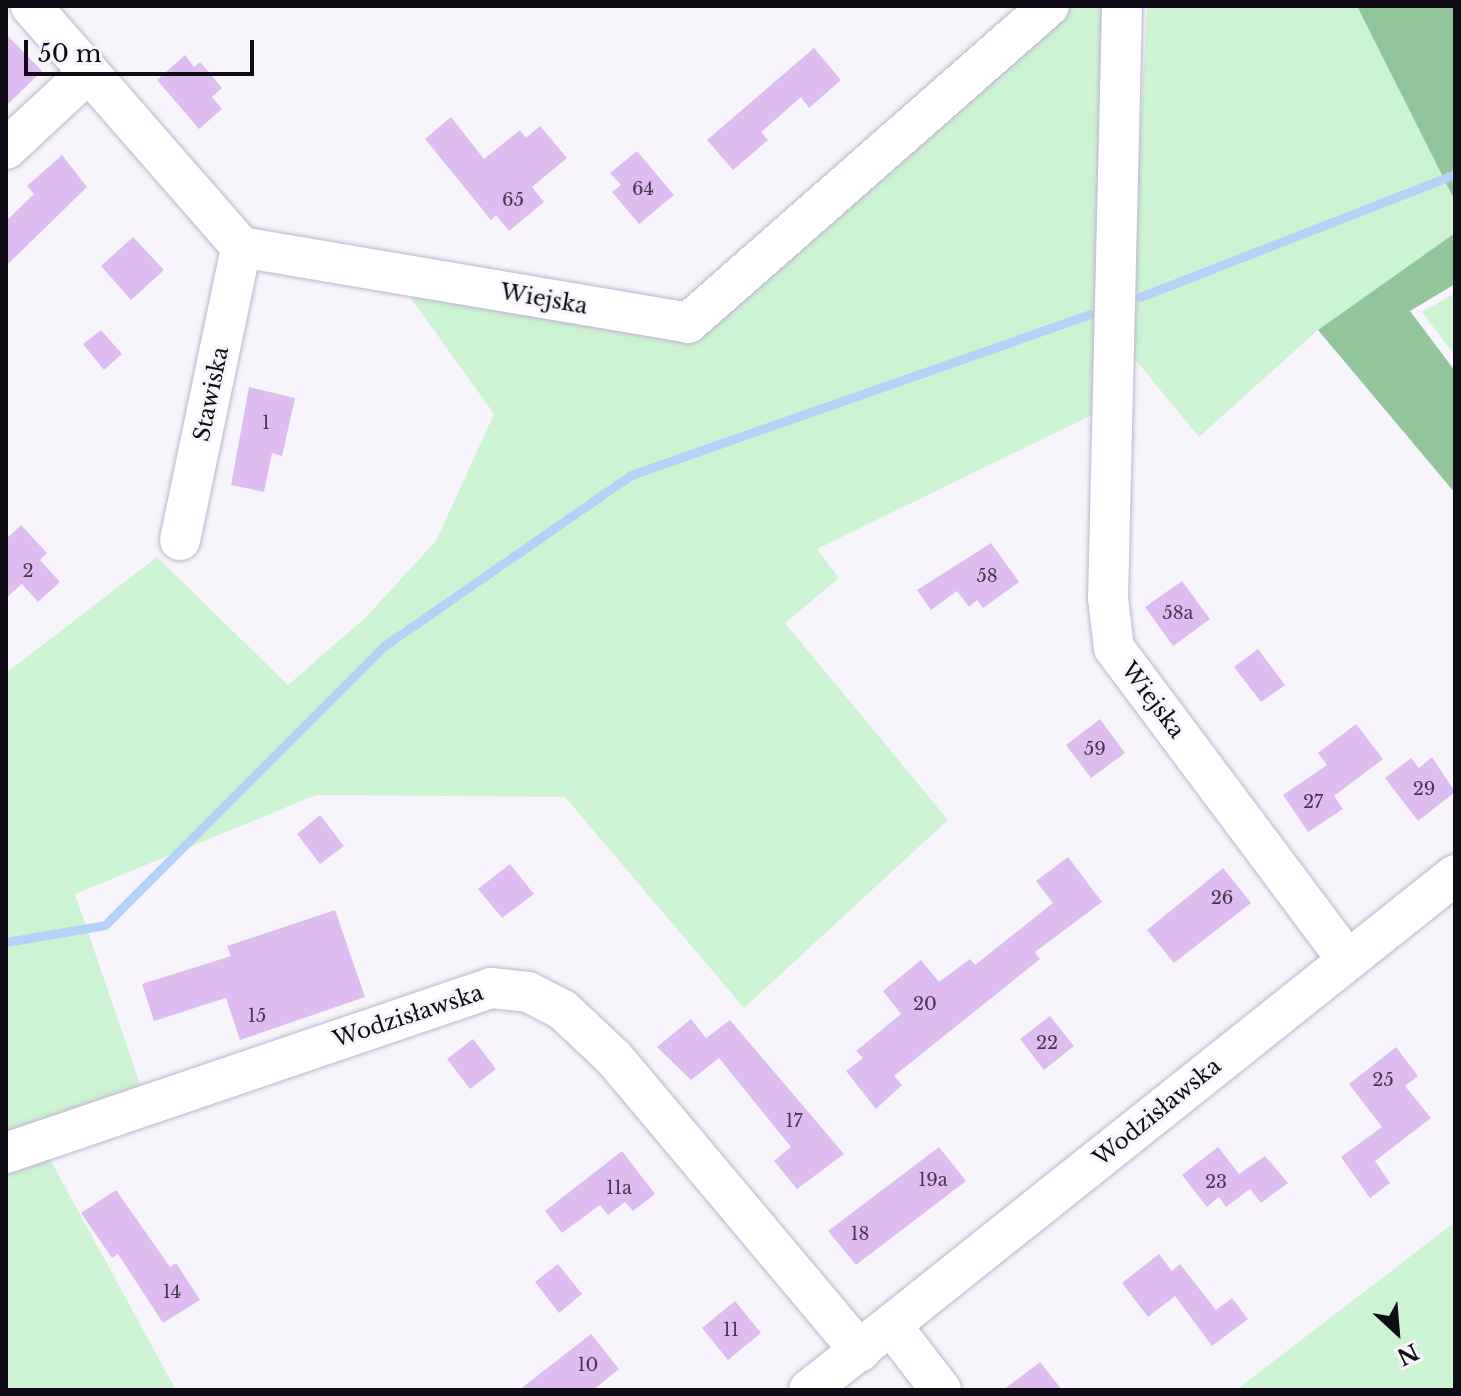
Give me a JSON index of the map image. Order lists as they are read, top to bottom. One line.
{"streets":{"street":["Wiejska","Stawiska","Wodzisławska"]},"crossings":[["Wiejska","Stawiska"],["Wiejska","Wodzisławska"]],"house_numbers":["64","65","1","2","58","58a","59","29","27","26","20","15","22","25","17","19a","23","11a","18","14","11","10"],"scale_bar":"50 m","north":"bottom right"}
